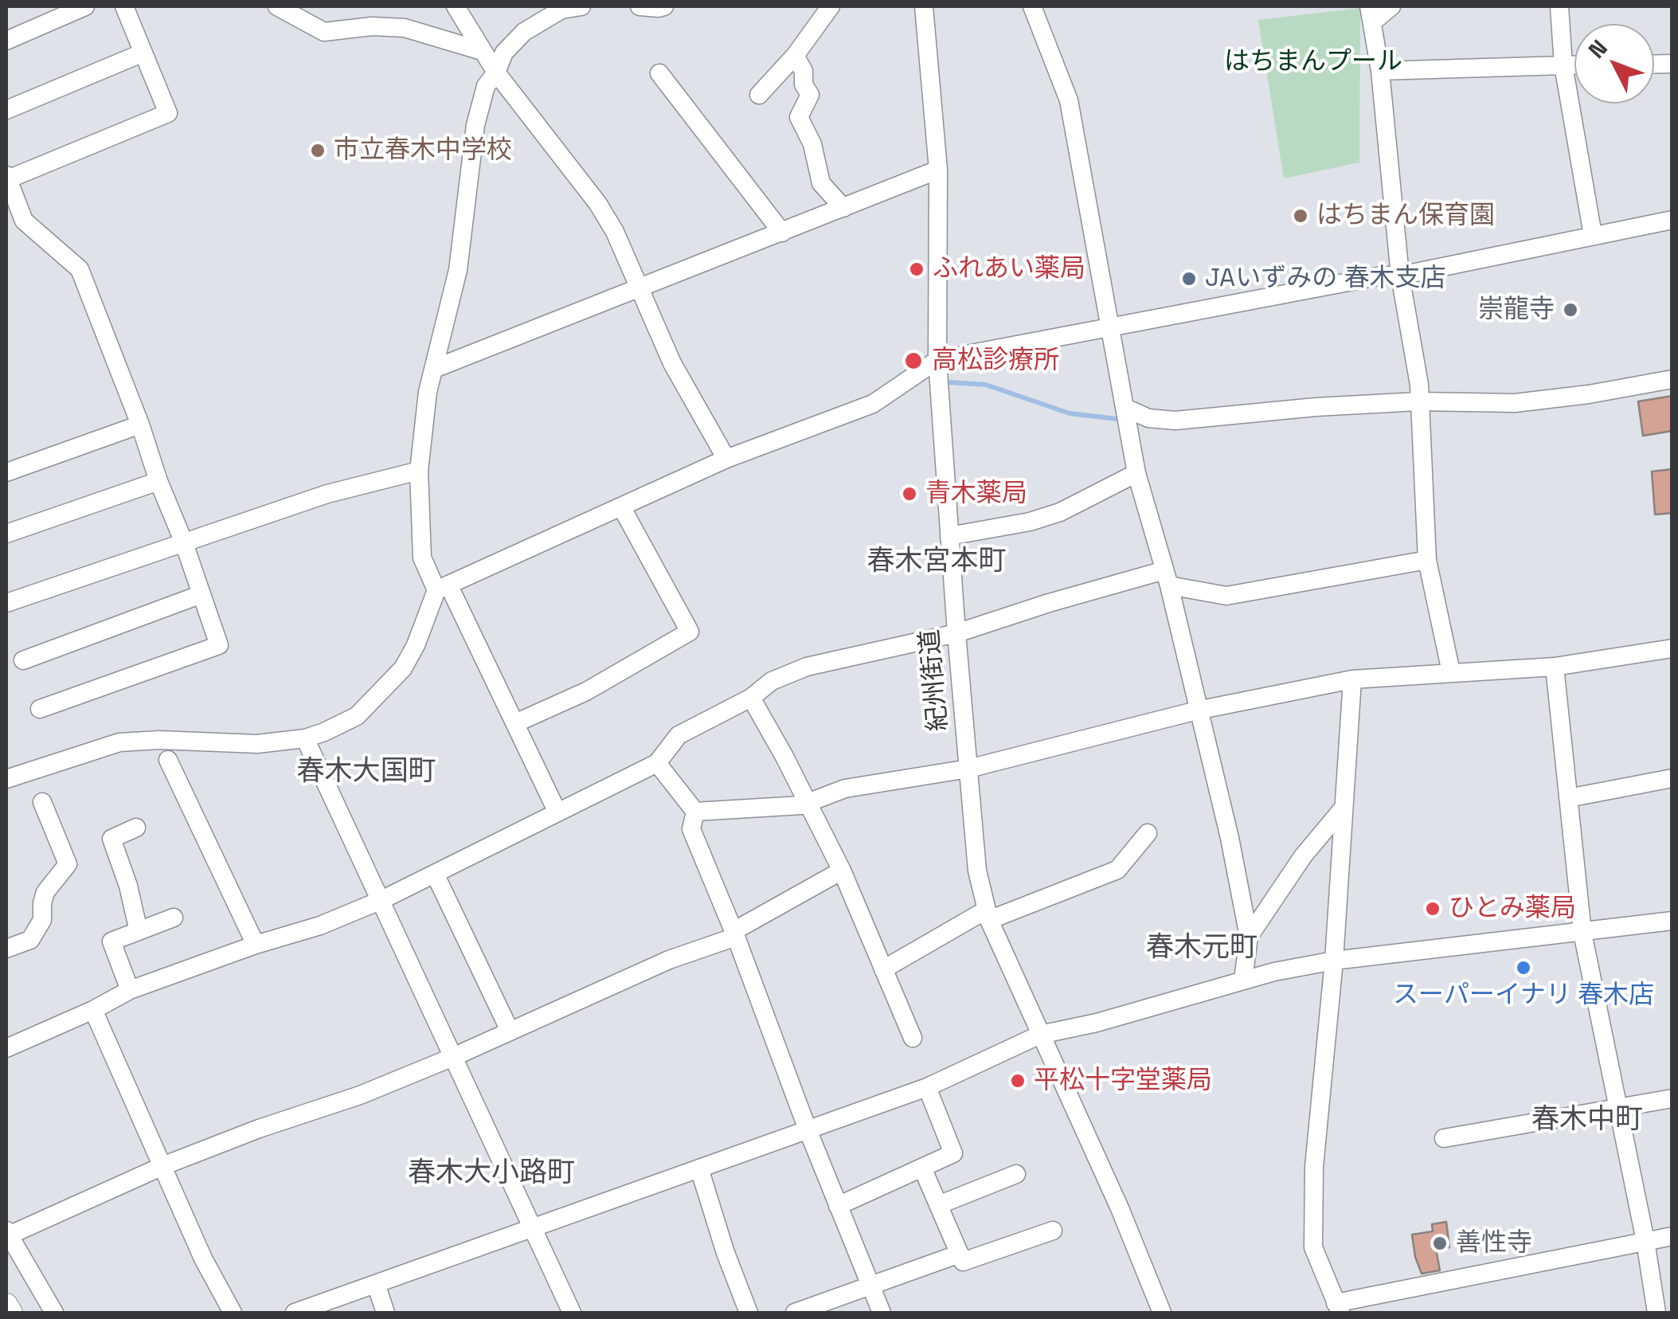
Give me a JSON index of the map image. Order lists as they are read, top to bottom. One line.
{"streets":{"street":["紀州街道"]},"districts":["春木宮本町","春木大国町","春木元町","春木中町","春木大小路町"],"parks":["はちまんプール"],"places":["市立春木中学校","はちまん保育園","ふれあい薬局","JAいずみの 春木支店","崇龍寺","高松診療所","青木薬局","ひとみ薬局","スーパーイナリ 春木店","平松十字堂薬局","善性寺"],"north":"top left"}
